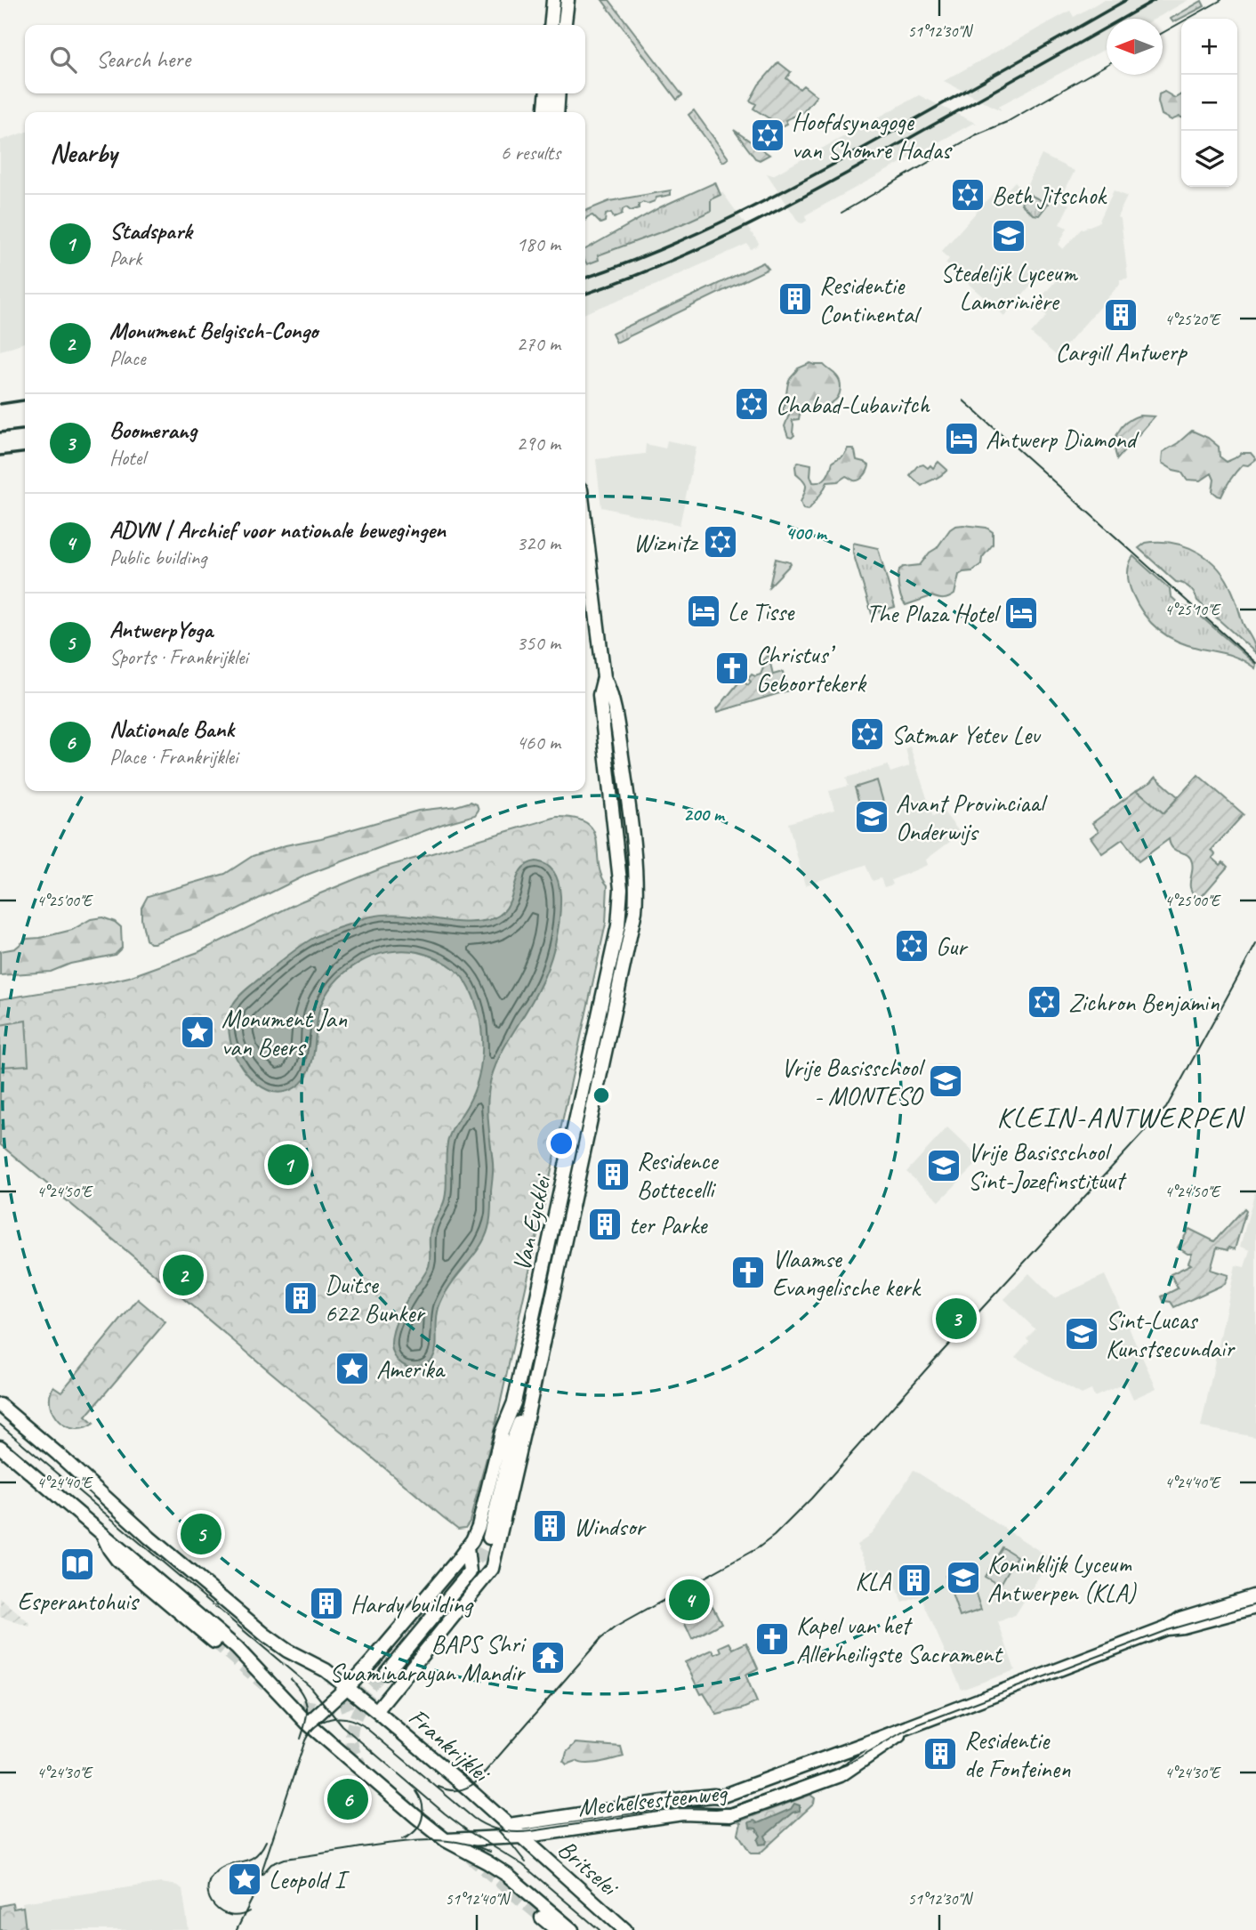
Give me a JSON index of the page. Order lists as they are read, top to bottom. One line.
{"streets":{"main road":["Van Eycklei","Frankrijklei","Mechelsesteenweg","Britselei"]},"crossings":[["Van Eycklei","Frankrijklei"],["Frankrijklei","Mechelsesteenweg"],["Frankrijklei","Britselei"],["Mechelsesteenweg","Britselei"]],"districts":["KLEIN-ANTWERPEN"],"places":{"synagogue":["Hoofdsynagoge van Shomre Hadas","Beth Jitschok","Chabad-Lubavitch","Wiznitz","Satmar Yetev Lev","Gur","Zichron Benjamin"],"school or university":["Stedelijk Lyceum Lamorinière","Avant Provinciaal Onderwijs","Vrije Basisschool - MONTESO","Vrije Basisschool Sint-Jozefinstituut","Sint-Lucas Kunstsecundair","Koninklijk Lyceum Antwerpen (KLA)"],"building":["Residentie Continental","Cargill Antwerp","Residence Bottecelli","ter Parke","Duitse 622 Bunker","Windsor","KLA","Hardy building","Residentie de Fonteinen"],"hotel":["Antwerp Diamond","Le Tisse","The Plaza Hotel"],"church":["Christus’ Geboortekerk","Vlaamse Evangelische kerk","Kapel van het Allerheiligste Sacrament"],"place":["Monument Jan van Beers","Amerika","Leopold I"],"library":["Esperantohuis"],"temple":["BAPS Shri Swaminarayan Mandir"]},"north":"left","page":{"map_buttons":["+","−"],"search":"Search here","heading":["Nearby","6 results"],"list":[{"mark":"1","name":"Stadspark","note":"Park","value":"180 m"},{"mark":"2","name":"Monument Belgisch-Congo","note":"Place","value":"270 m"},{"mark":"3","name":"Boomerang","note":"Hotel","value":"290 m"},{"mark":"4","name":"ADVN | Archief voor nationale bewegingen","note":"Public building","value":"320 m"},{"mark":"5","name":"AntwerpYoga","note":"Sports · Frankrijklei","value":"350 m"},{"mark":"6","name":"Nationale Bank","note":"Place · Frankrijklei","value":"460 m"}],"pins":["1","2","3","5","4","6"]},"coordinates":["51°12'30\"N","4°25'20\"E","4°25'10\"E","4°25'00\"E","4°24'50\"E","4°24'40\"E","4°24'30\"E","51°12'40\"N"],"rings":["400 m","200 m"]}
